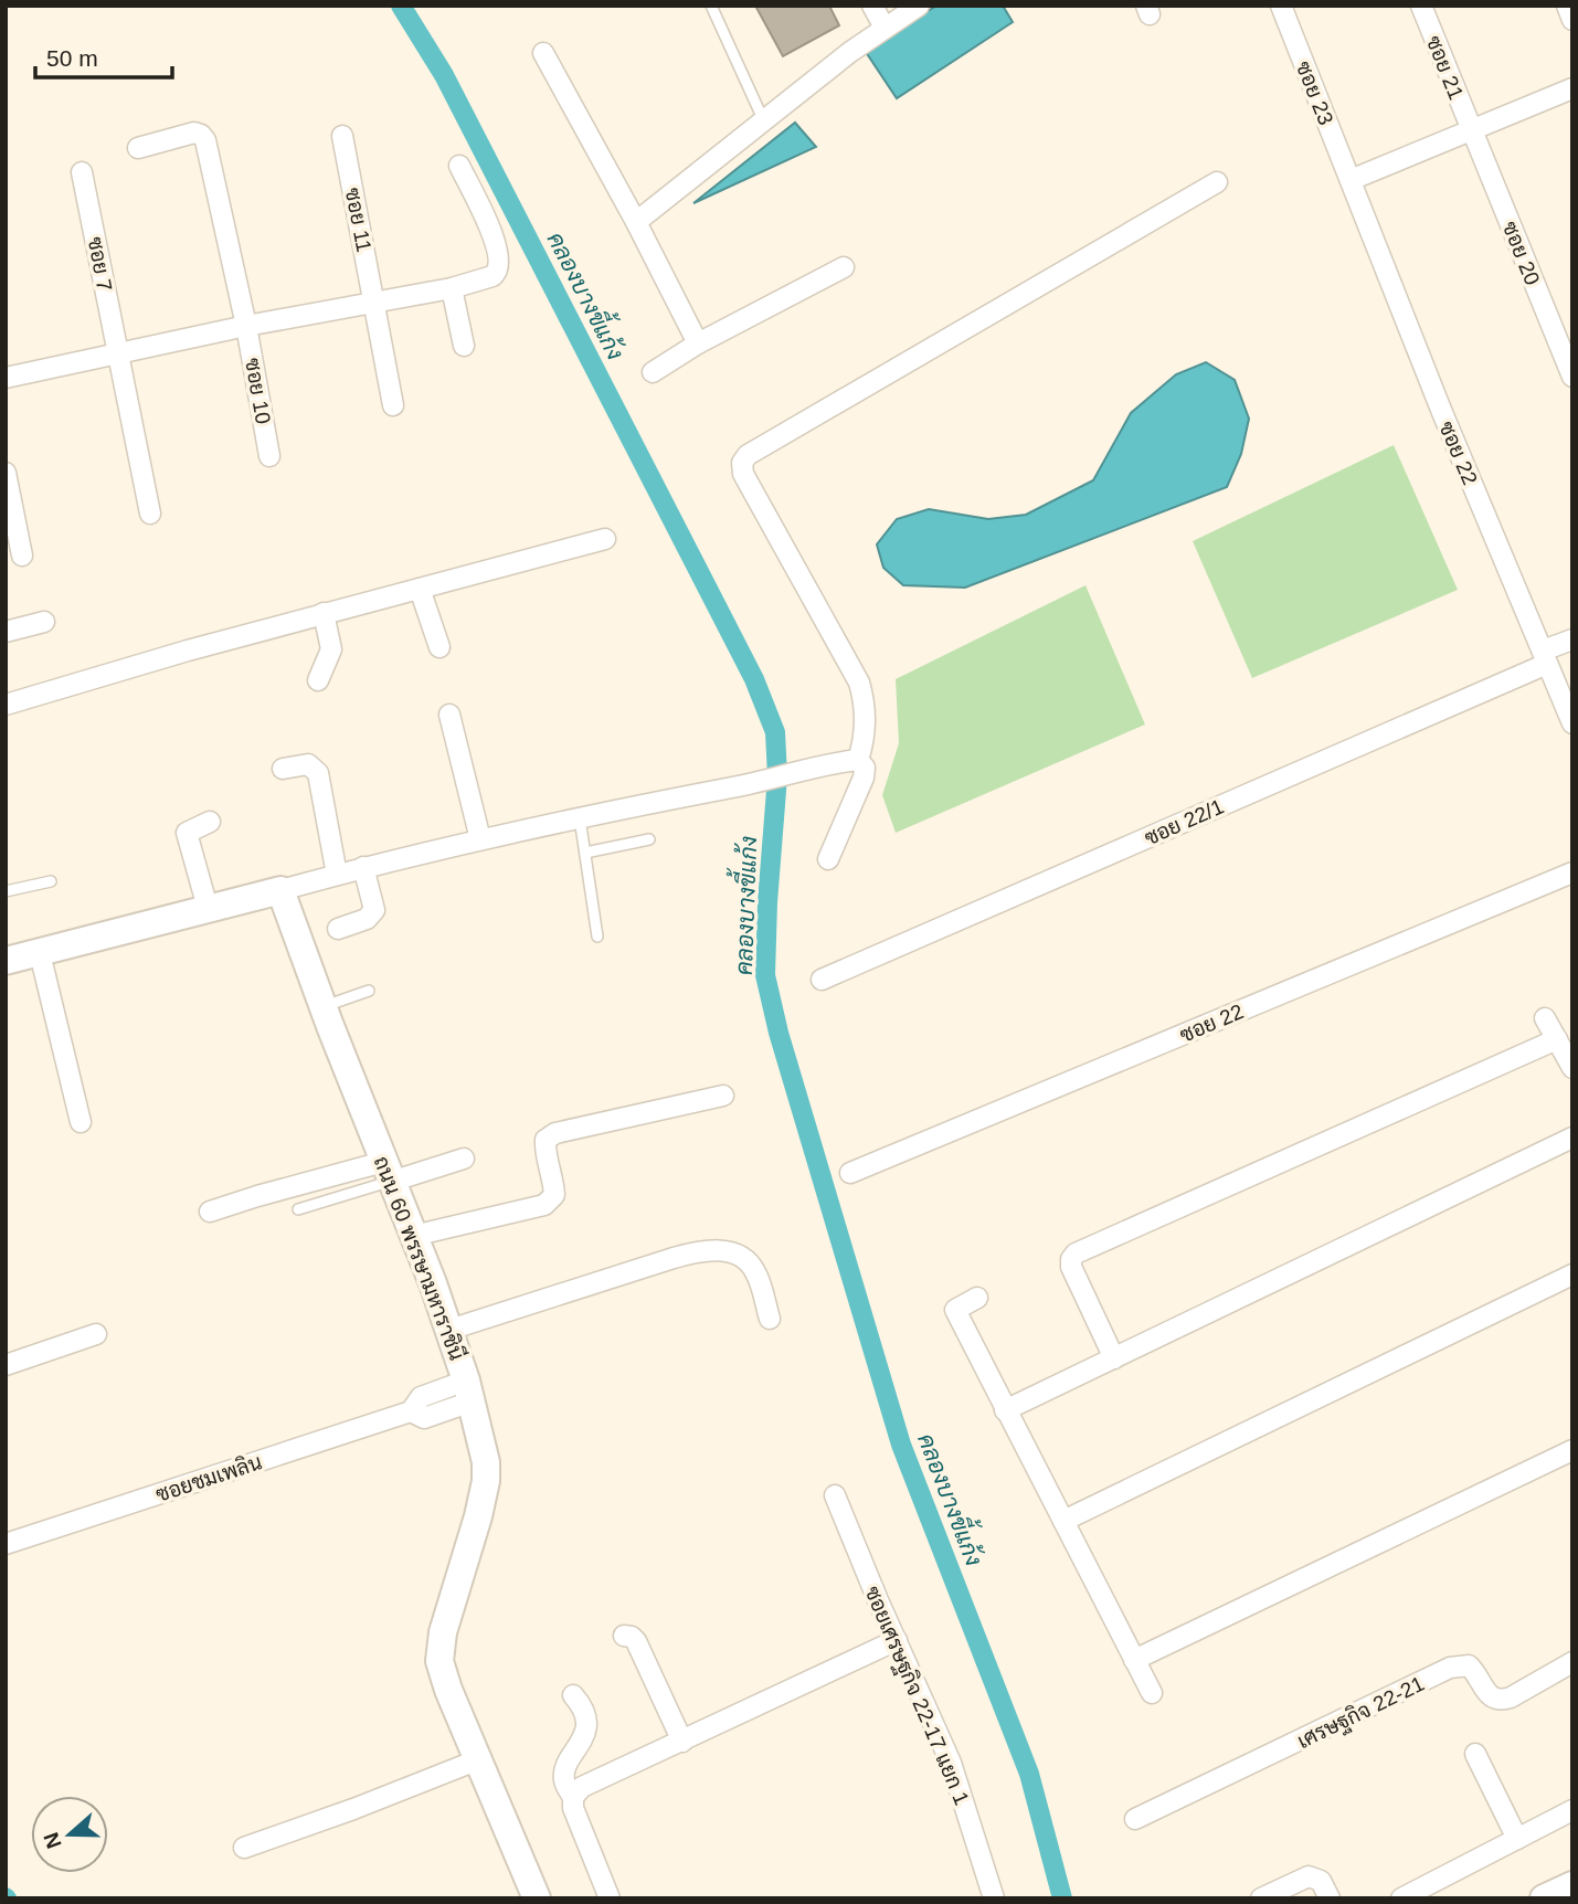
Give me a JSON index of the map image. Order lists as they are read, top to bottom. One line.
{"streets":{"street":["ซอย 21","ซอย 23","ซอย 11","ซอย 20","ซอย 7","ซอย 10","ซอย 22","ซอย 22/1","ถนน 60 พรรษามหาราชินี","ซอยชมเพลิน","ซอยเศรษฐกิจ 22-17 แยก 1","เศรษฐกิจ 22-21"]},"crossings":[["ซอย 21","ซอย 20"],["ซอย 23","ซอย 22"],["ซอย 22","ซอย 22/1"],["ถนน 60 พรรษามหาราชินี","ซอยชมเพลิน"]],"water":["คลองบางขี้แก้ง"],"scale_bar":"50 m","north":"left"}
